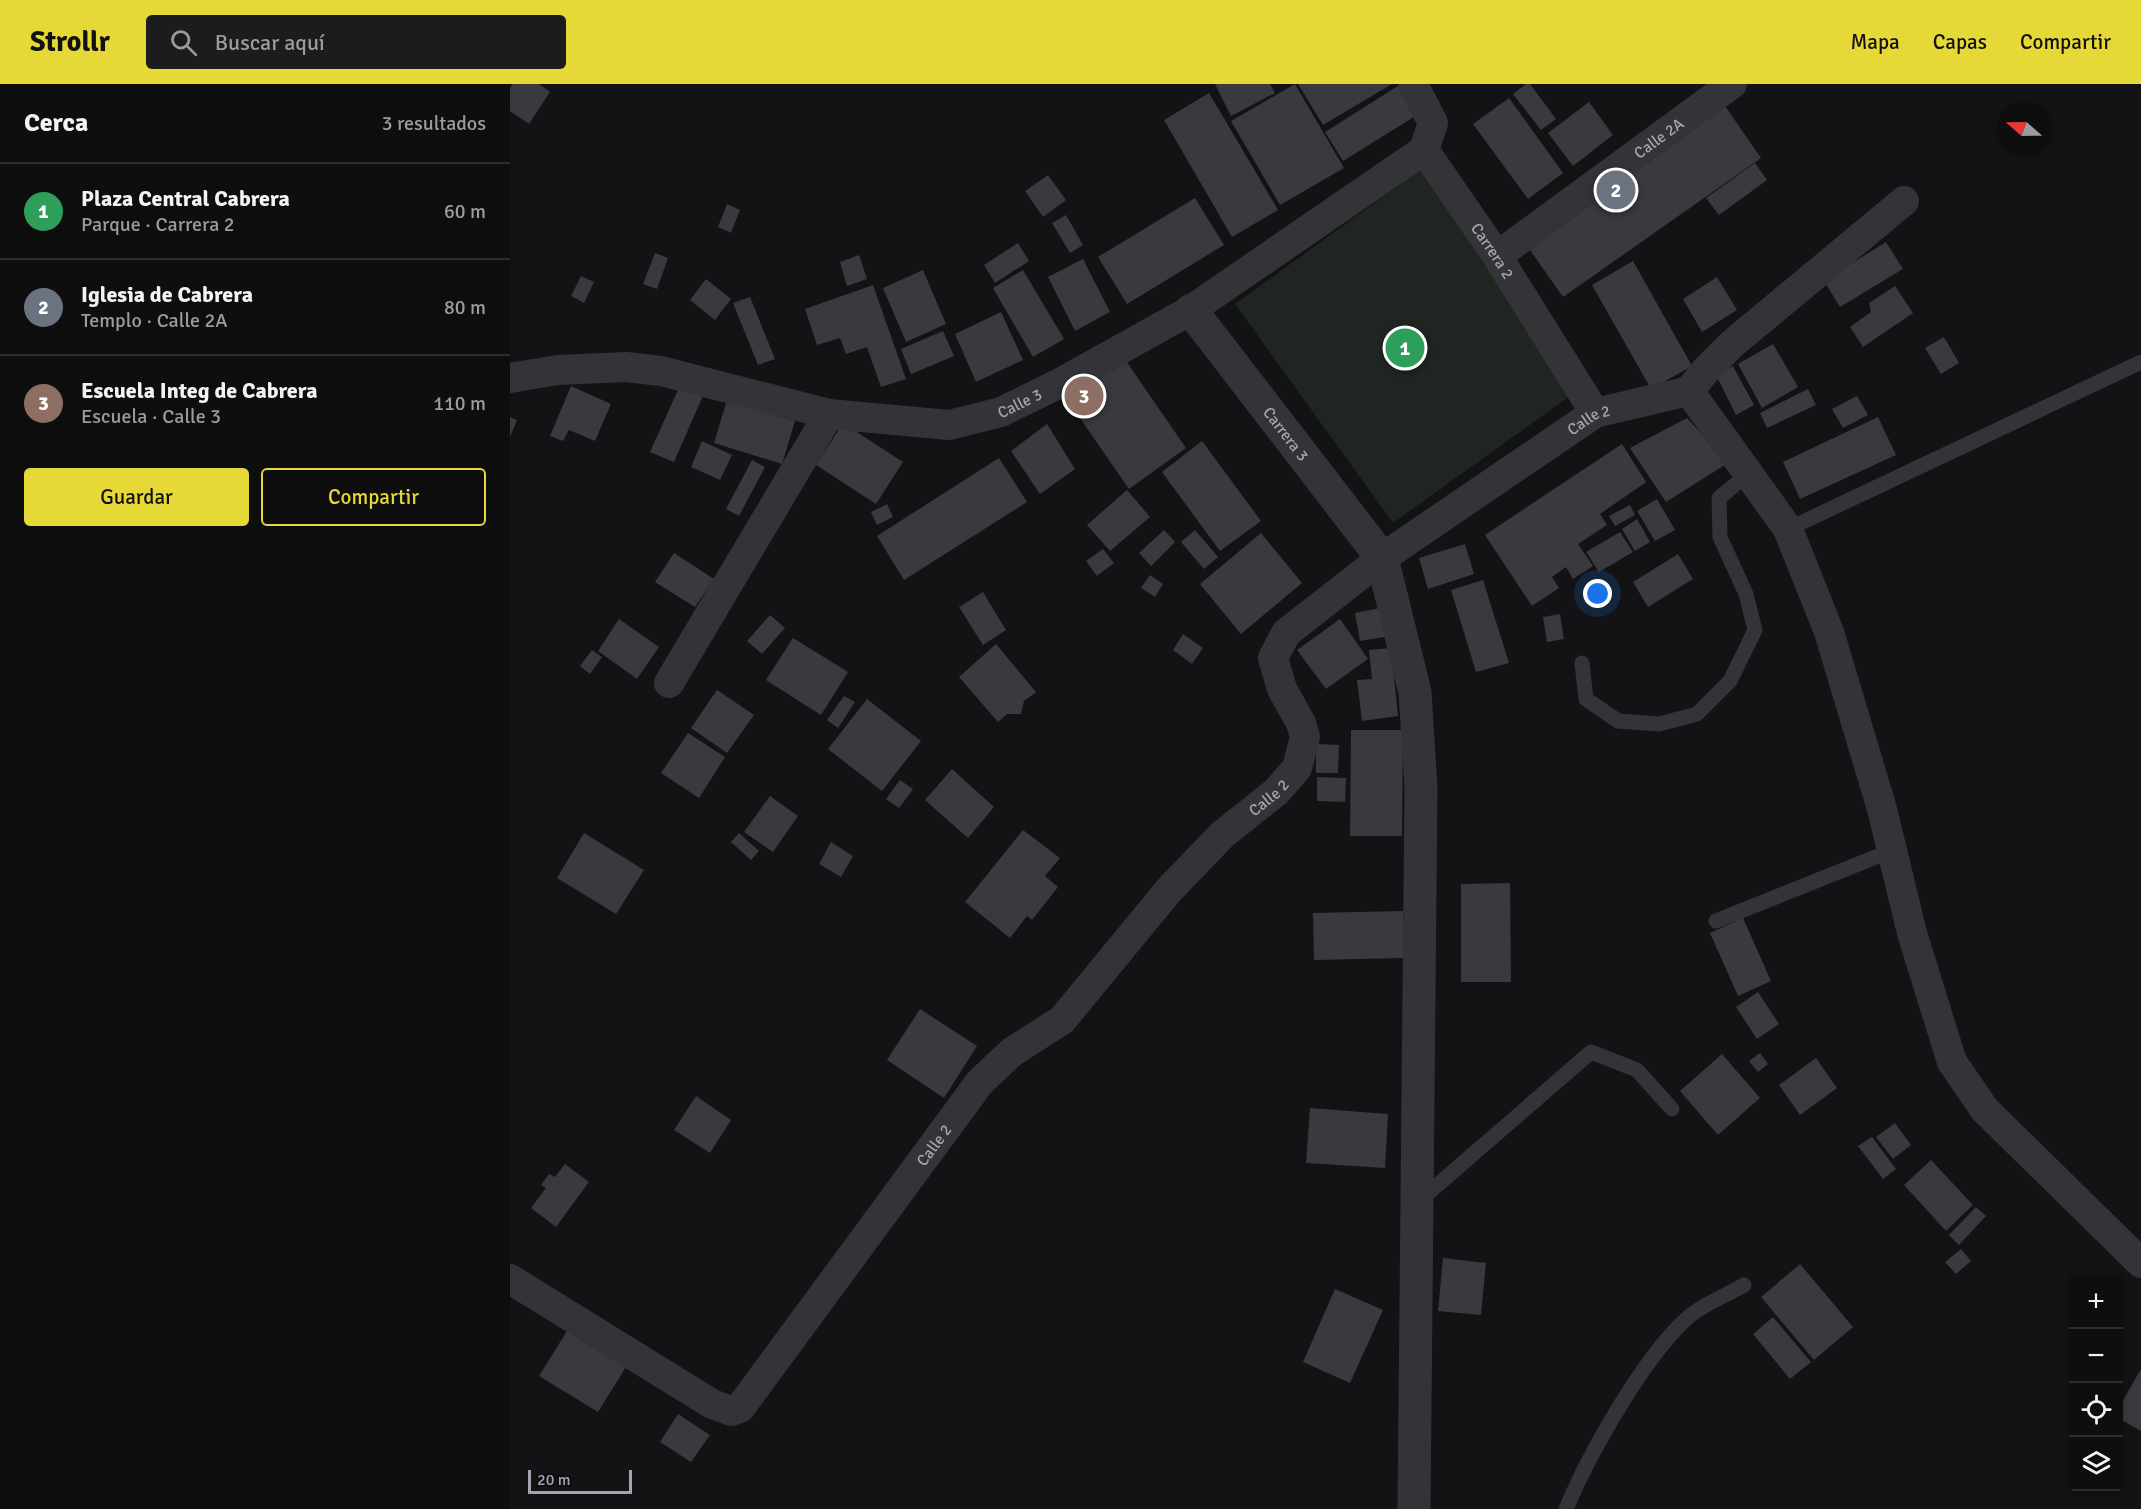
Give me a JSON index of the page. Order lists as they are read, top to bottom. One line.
{"streets":{"street":["Calle 2A","Carrera 2","Calle 3","Calle 2","Carrera 3"]},"crossings":[["Calle 2A","Carrera 2"],["Carrera 2","Calle 3"],["Carrera 2","Calle 2"],["Calle 3","Carrera 3"],["Calle 2","Carrera 3"]],"scale_bar":"20 m","north":"left","page":{"header":"Strollr","search":"Buscar aquí","nav":["Mapa","Capas","Compartir"],"heading":["Cerca","3 resultados"],"list":[{"mark":"1","name":"Plaza Central Cabrera","note":"Parque · Carrera 2","value":"60 m"},{"mark":"2","name":"Iglesia de Cabrera","note":"Templo · Calle 2A","value":"80 m"},{"mark":"3","name":"Escuela Integ de Cabrera","note":"Escuela · Calle 3","value":"110 m"}],"pins":["2","1","3"],"buttons":["Guardar","Compartir"],"map_buttons":["+","−"],"scale":"20 m"}}
